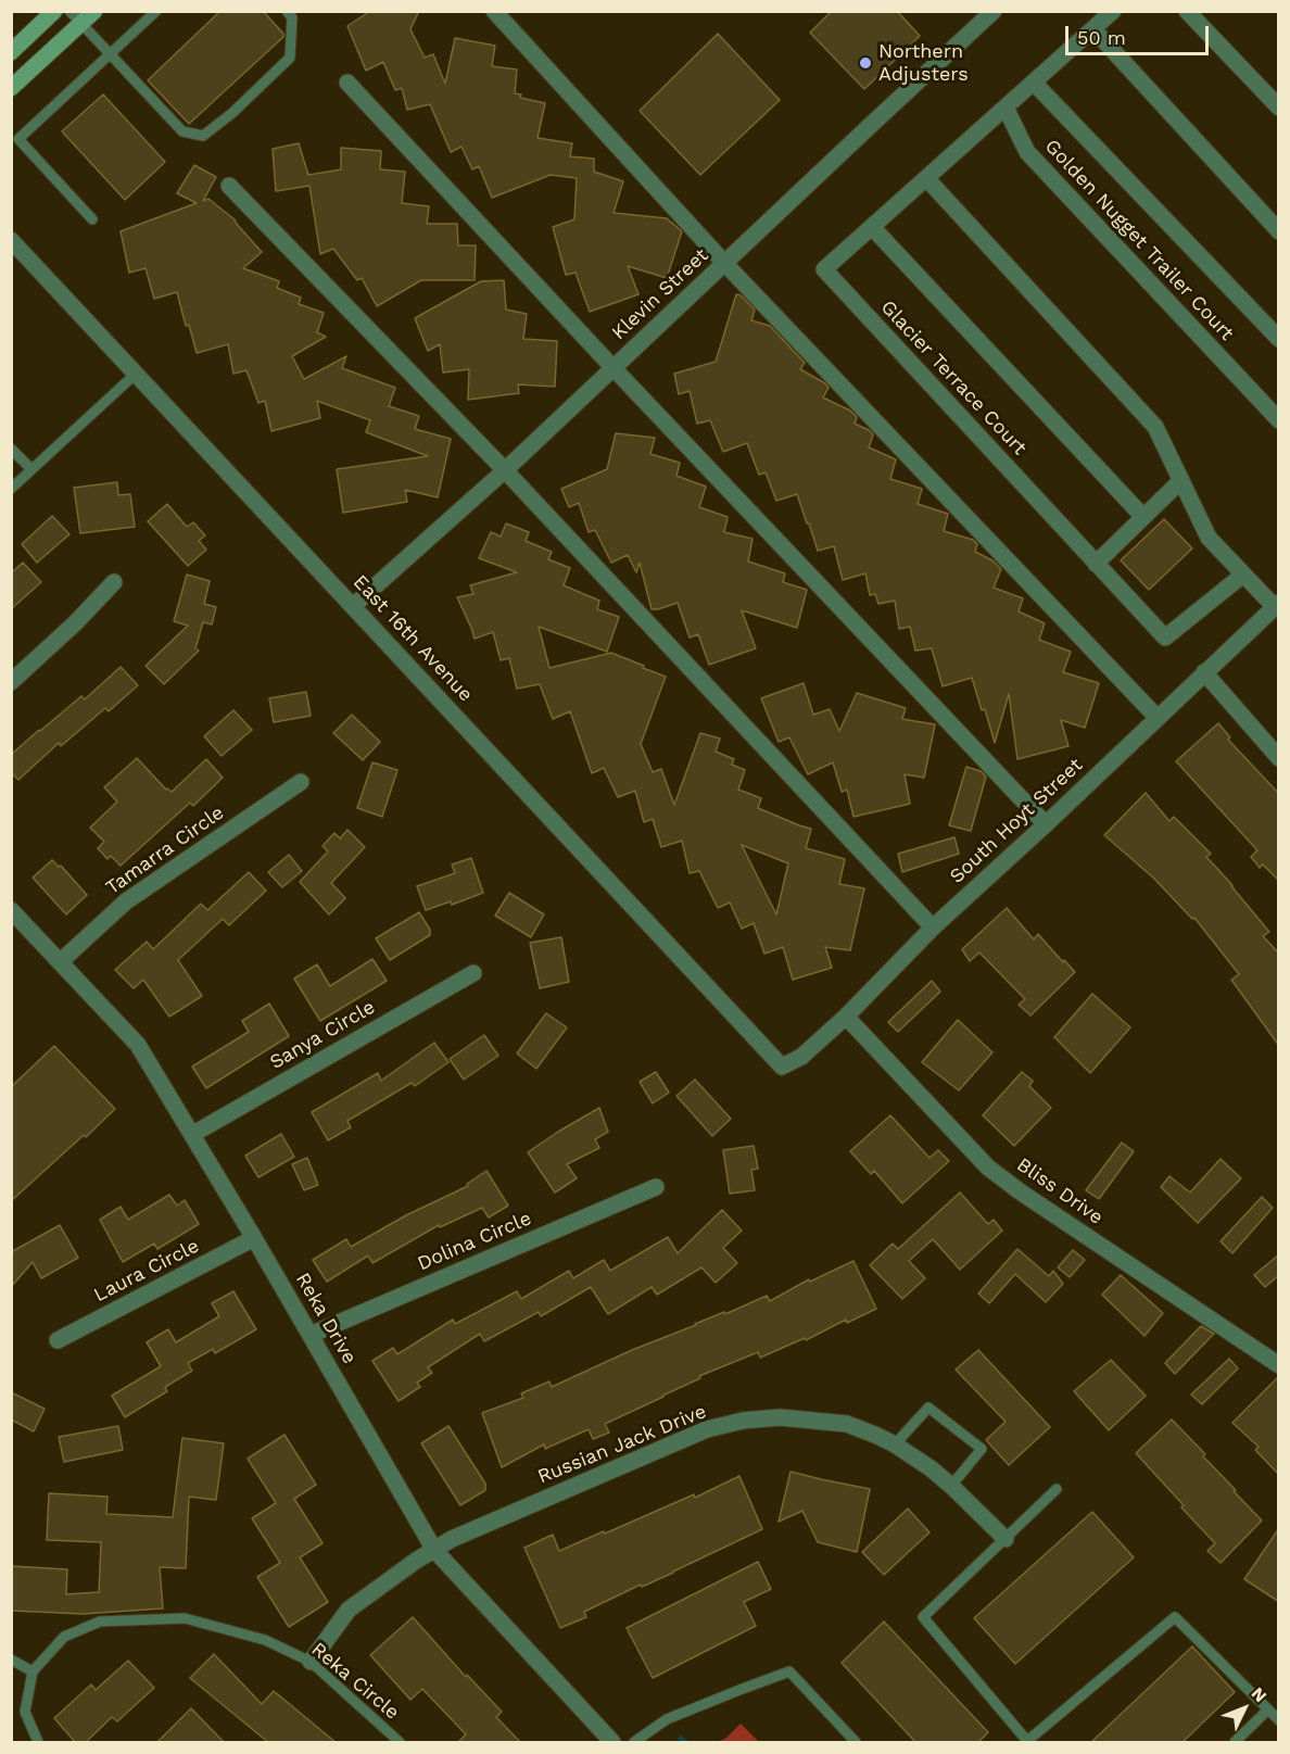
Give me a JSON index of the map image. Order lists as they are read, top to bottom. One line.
{"streets":{"street":["Golden Nugget Trailer Court","Klevin Street","Glacier Terrace Court","East 16th Avenue","South Hoyt Street","Tamarra Circle","Sanya Circle","Bliss Drive","Dolina Circle","Laura Circle","Reka Drive","Russian Jack Drive"],"lane":["Reka Circle"]},"crossings":[["Golden Nugget Trailer Court","Glacier Terrace Court"],["Klevin Street","East 16th Avenue"],["East 16th Avenue","South Hoyt Street"],["South Hoyt Street","Bliss Drive"],["Tamarra Circle","Reka Drive"],["Sanya Circle","Reka Drive"],["Dolina Circle","Reka Drive"],["Laura Circle","Reka Drive"],["Reka Drive","Russian Jack Drive"],["Russian Jack Drive","Reka Circle"]],"places":["Northern Adjusters"],"scale_bar":"50 m","north":"top right"}
